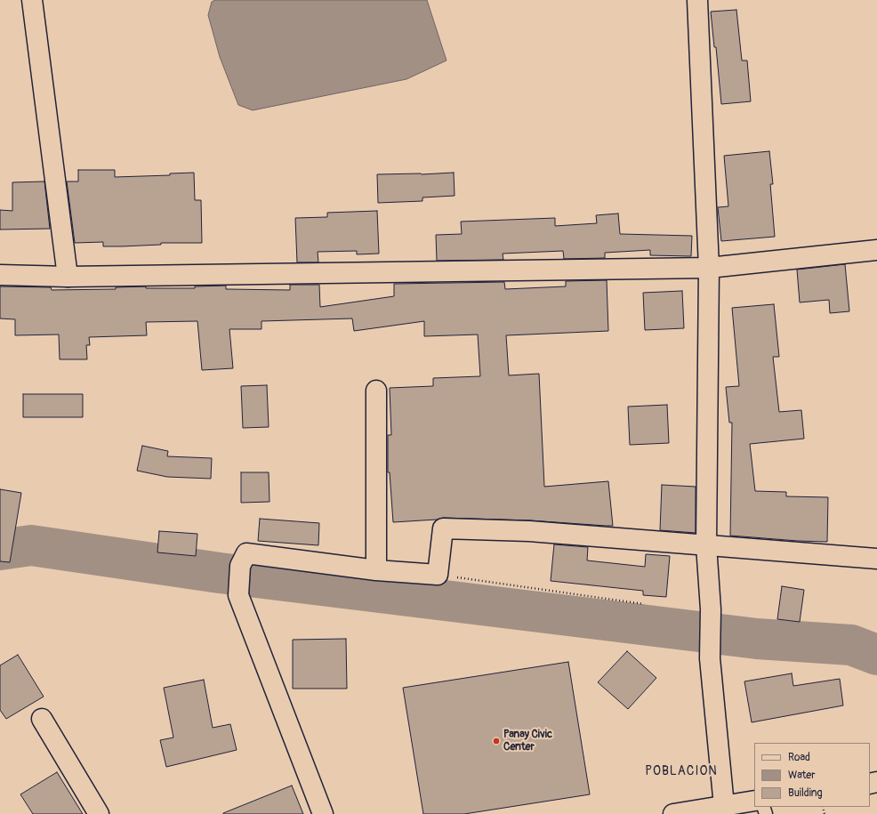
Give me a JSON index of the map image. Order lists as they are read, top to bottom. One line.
{"districts":["POBLACION"],"places":["Panay Civic Center"],"legend":["Road","Water","Building"]}
